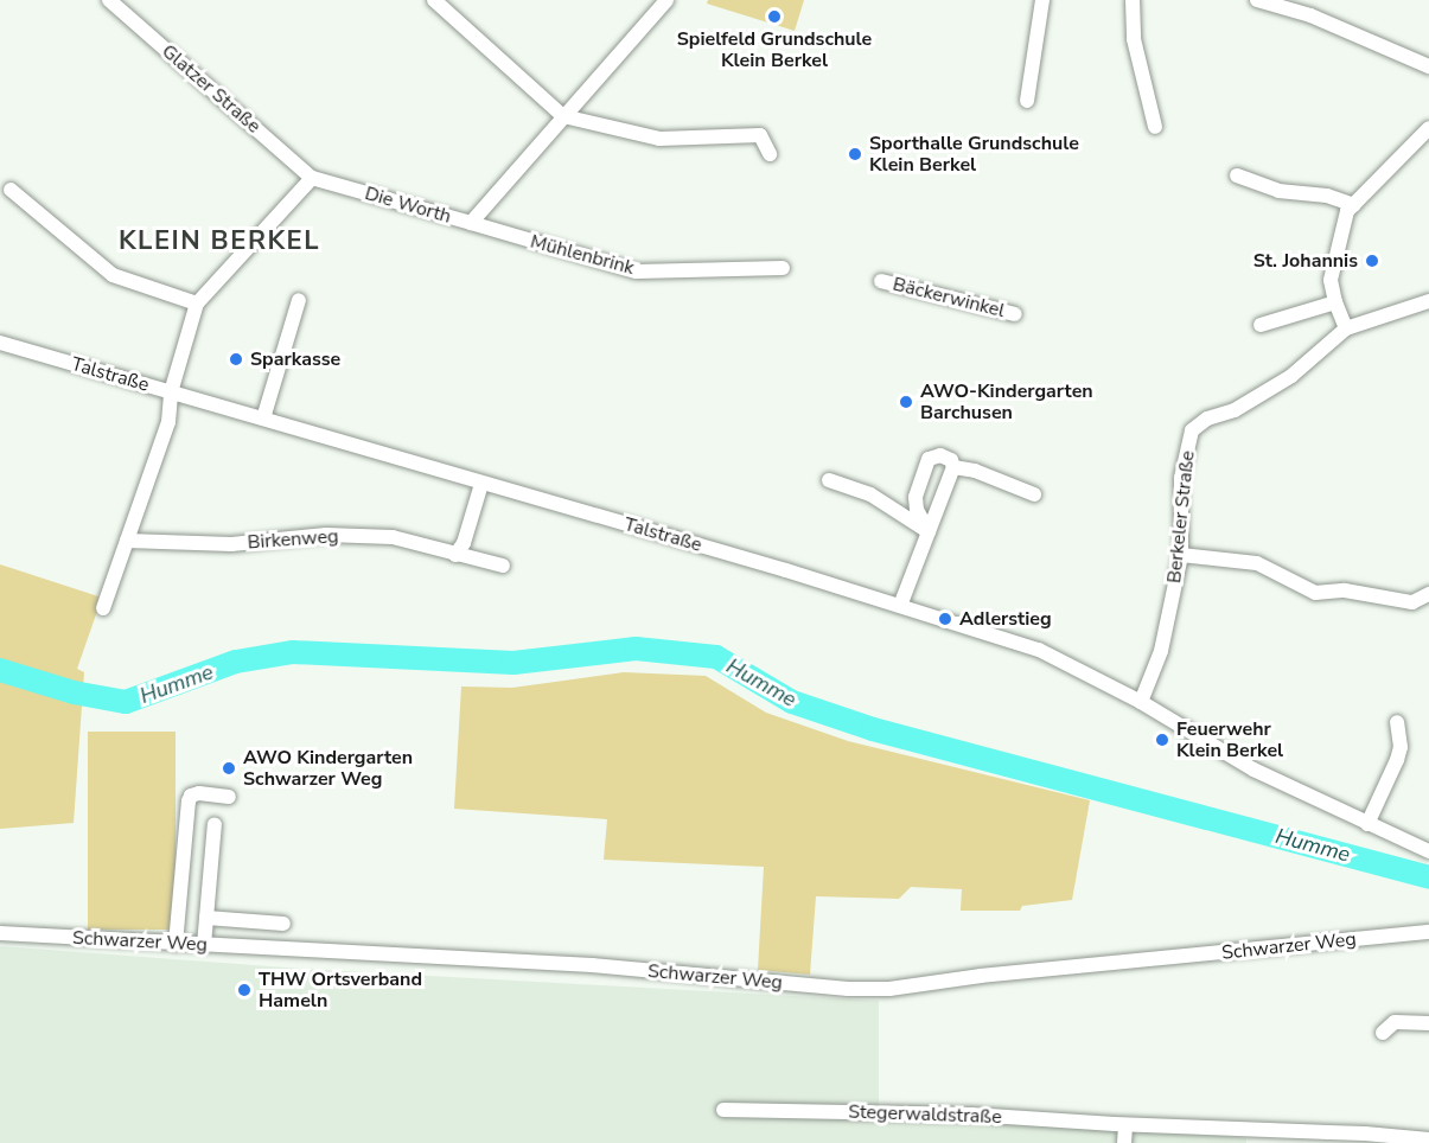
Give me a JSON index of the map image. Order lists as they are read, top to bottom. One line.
{"streets":{"street":["Glatzer Straße","Die Worth","Mühlenbrink","Bäckerwinkel","Talstraße","Berkeler Straße","Birkenweg","Schwarzer Weg","Stegerwaldstraße"]},"crossings":[["Glatzer Straße","Die Worth"],["Die Worth","Mühlenbrink"],["Talstraße","Berkeler Straße"]],"districts":["KLEIN BERKEL"],"water":["Humme"],"places":["Spielfeld Grundschule Klein Berkel","Sporthalle Grundschule Klein Berkel","St. Johannis","Sparkasse","AWO-Kindergarten Barchusen","Adlerstieg","Feuerwehr Klein Berkel","AWO Kindergarten Schwarzer Weg","THW Ortsverband Hameln"]}
